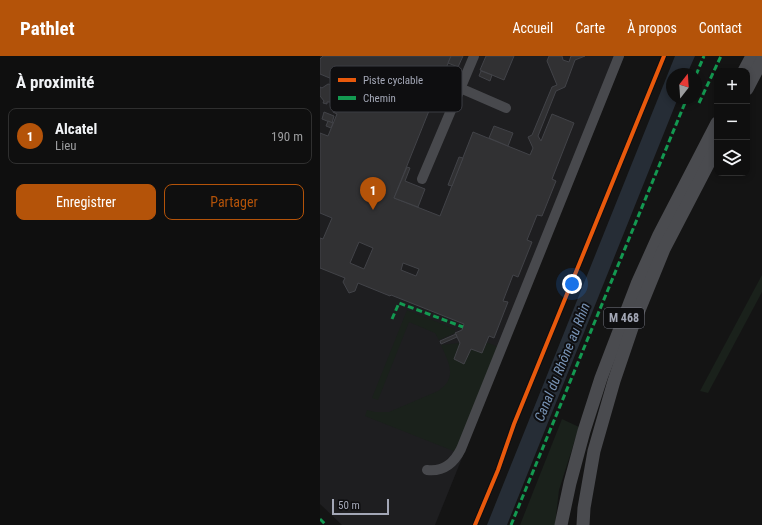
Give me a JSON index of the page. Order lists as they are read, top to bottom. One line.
{"streets":{"main road":["M 468"]},"water":["Canal du Rhône au Rhin"],"legend":["Piste cyclable","Chemin"],"scale_bar":"50 m","north":"top","page":{"header":"Pathlet","nav":["Accueil","Carte","À propos","Contact"],"heading":"À proximité","map_buttons":["+","−"],"list":[{"mark":"1","name":"Alcatel","note":"Lieu","value":"190 m"}],"buttons":["Enregistrer","Partager"],"pins":"1","scale":"50 m"}}
